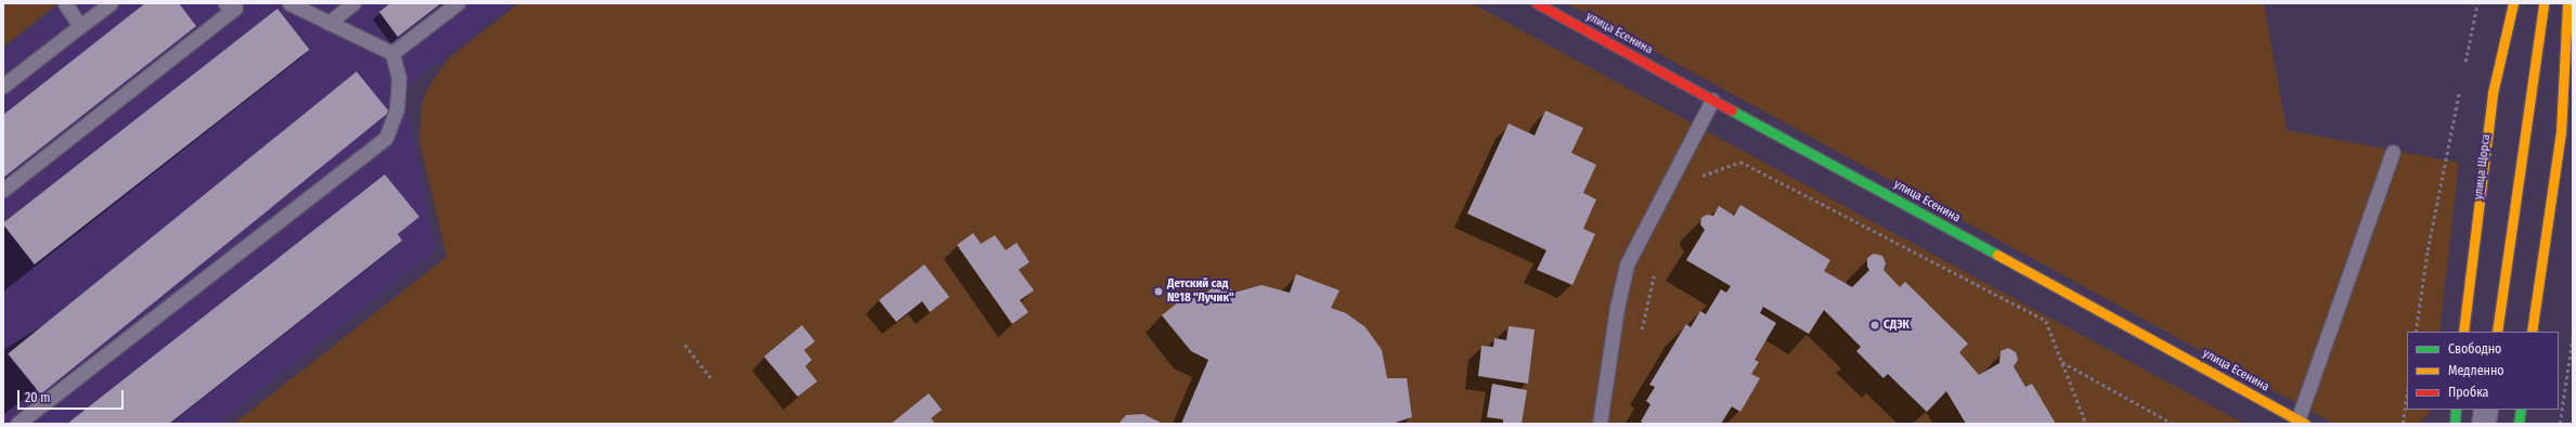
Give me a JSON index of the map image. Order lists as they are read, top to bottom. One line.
{"streets":{"street":["улица Есенина","улица Щорса"]},"places":["Детский сад №18 \"Лучик\"","СДЭК"],"legend":["Свободно","Медленно","Пробка"],"scale_bar":"20 m"}
